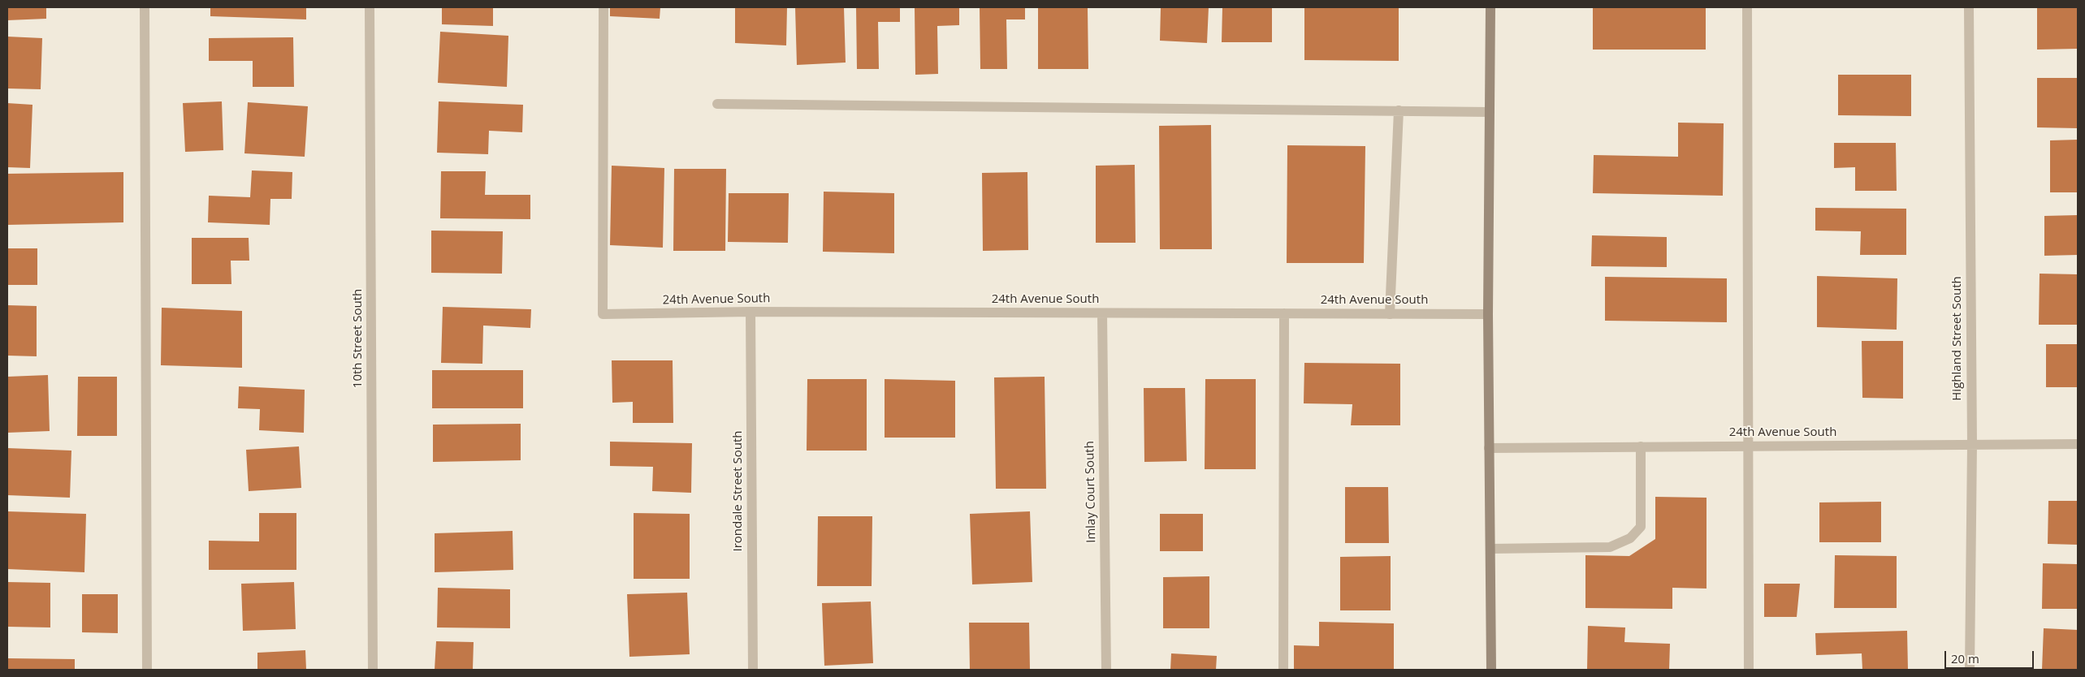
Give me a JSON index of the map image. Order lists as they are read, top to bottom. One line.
{"streets":{"street":["24th Avenue South","10th Street South","Highland Street South","Irondale Street South","Imlay Court South"]},"crossings":[["24th Avenue South","Highland Street South"],["24th Avenue South","Irondale Street South"],["24th Avenue South","Imlay Court South"]],"scale_bar":"20 m"}
